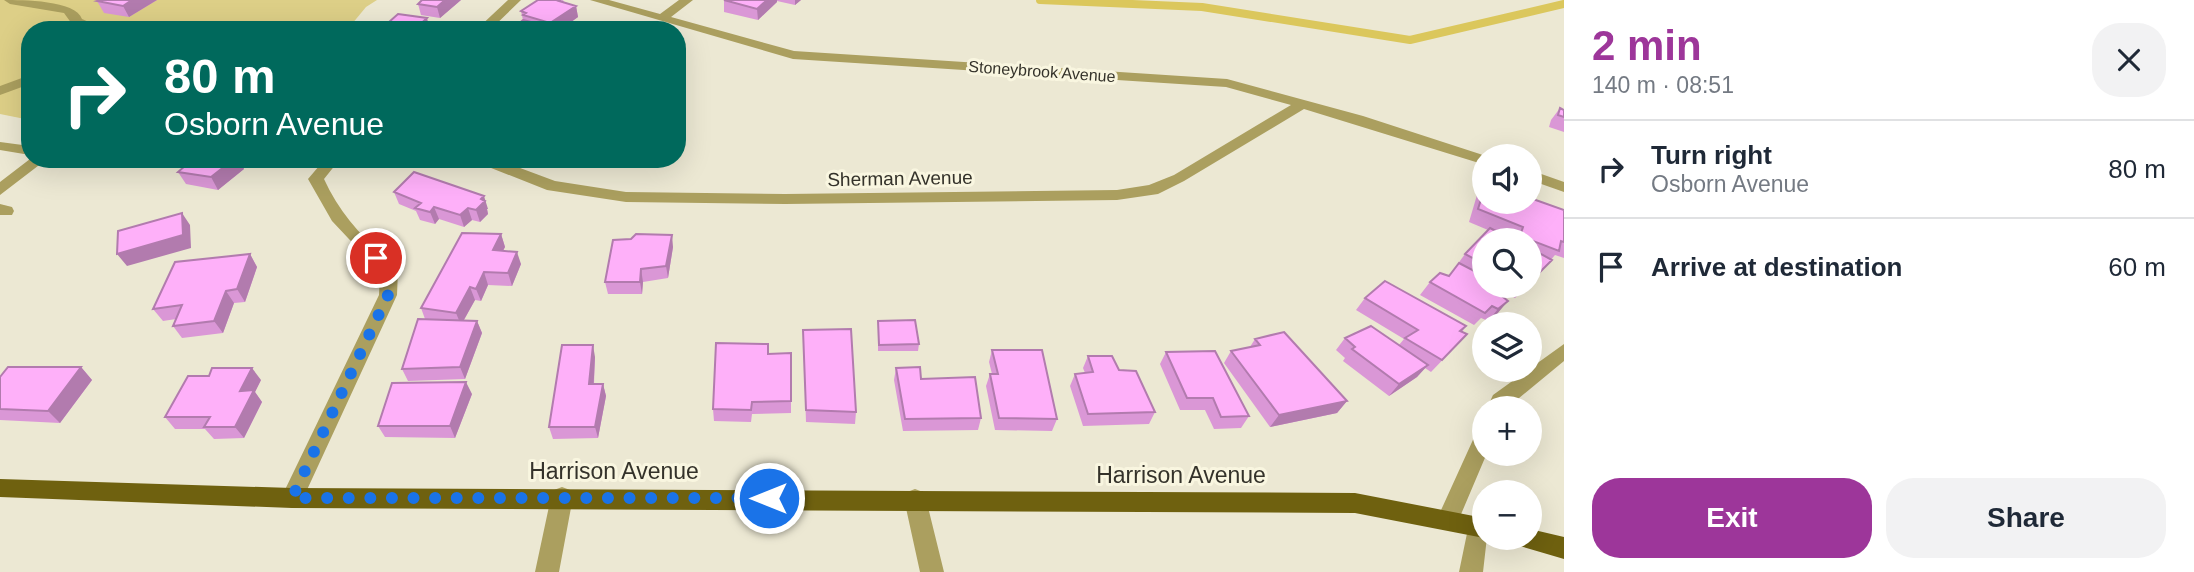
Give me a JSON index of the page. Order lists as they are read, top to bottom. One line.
{"streets":{"main road":["Harrison Avenue"],"street":["Stoneybrook Avenue","Sherman Avenue"]},"crossings":[["Stoneybrook Avenue","Sherman Avenue"]],"page":{"heading":["2 min","140 m · 08:51"],"turn":["80 m","Osborn Avenue"],"list":[{"name":"Turn right","note":"Osborn Avenue","value":"80 m"},{"name":"Arrive at destination","value":"60 m"}],"map_buttons":["+","−"],"buttons":["Exit","Share"]}}
